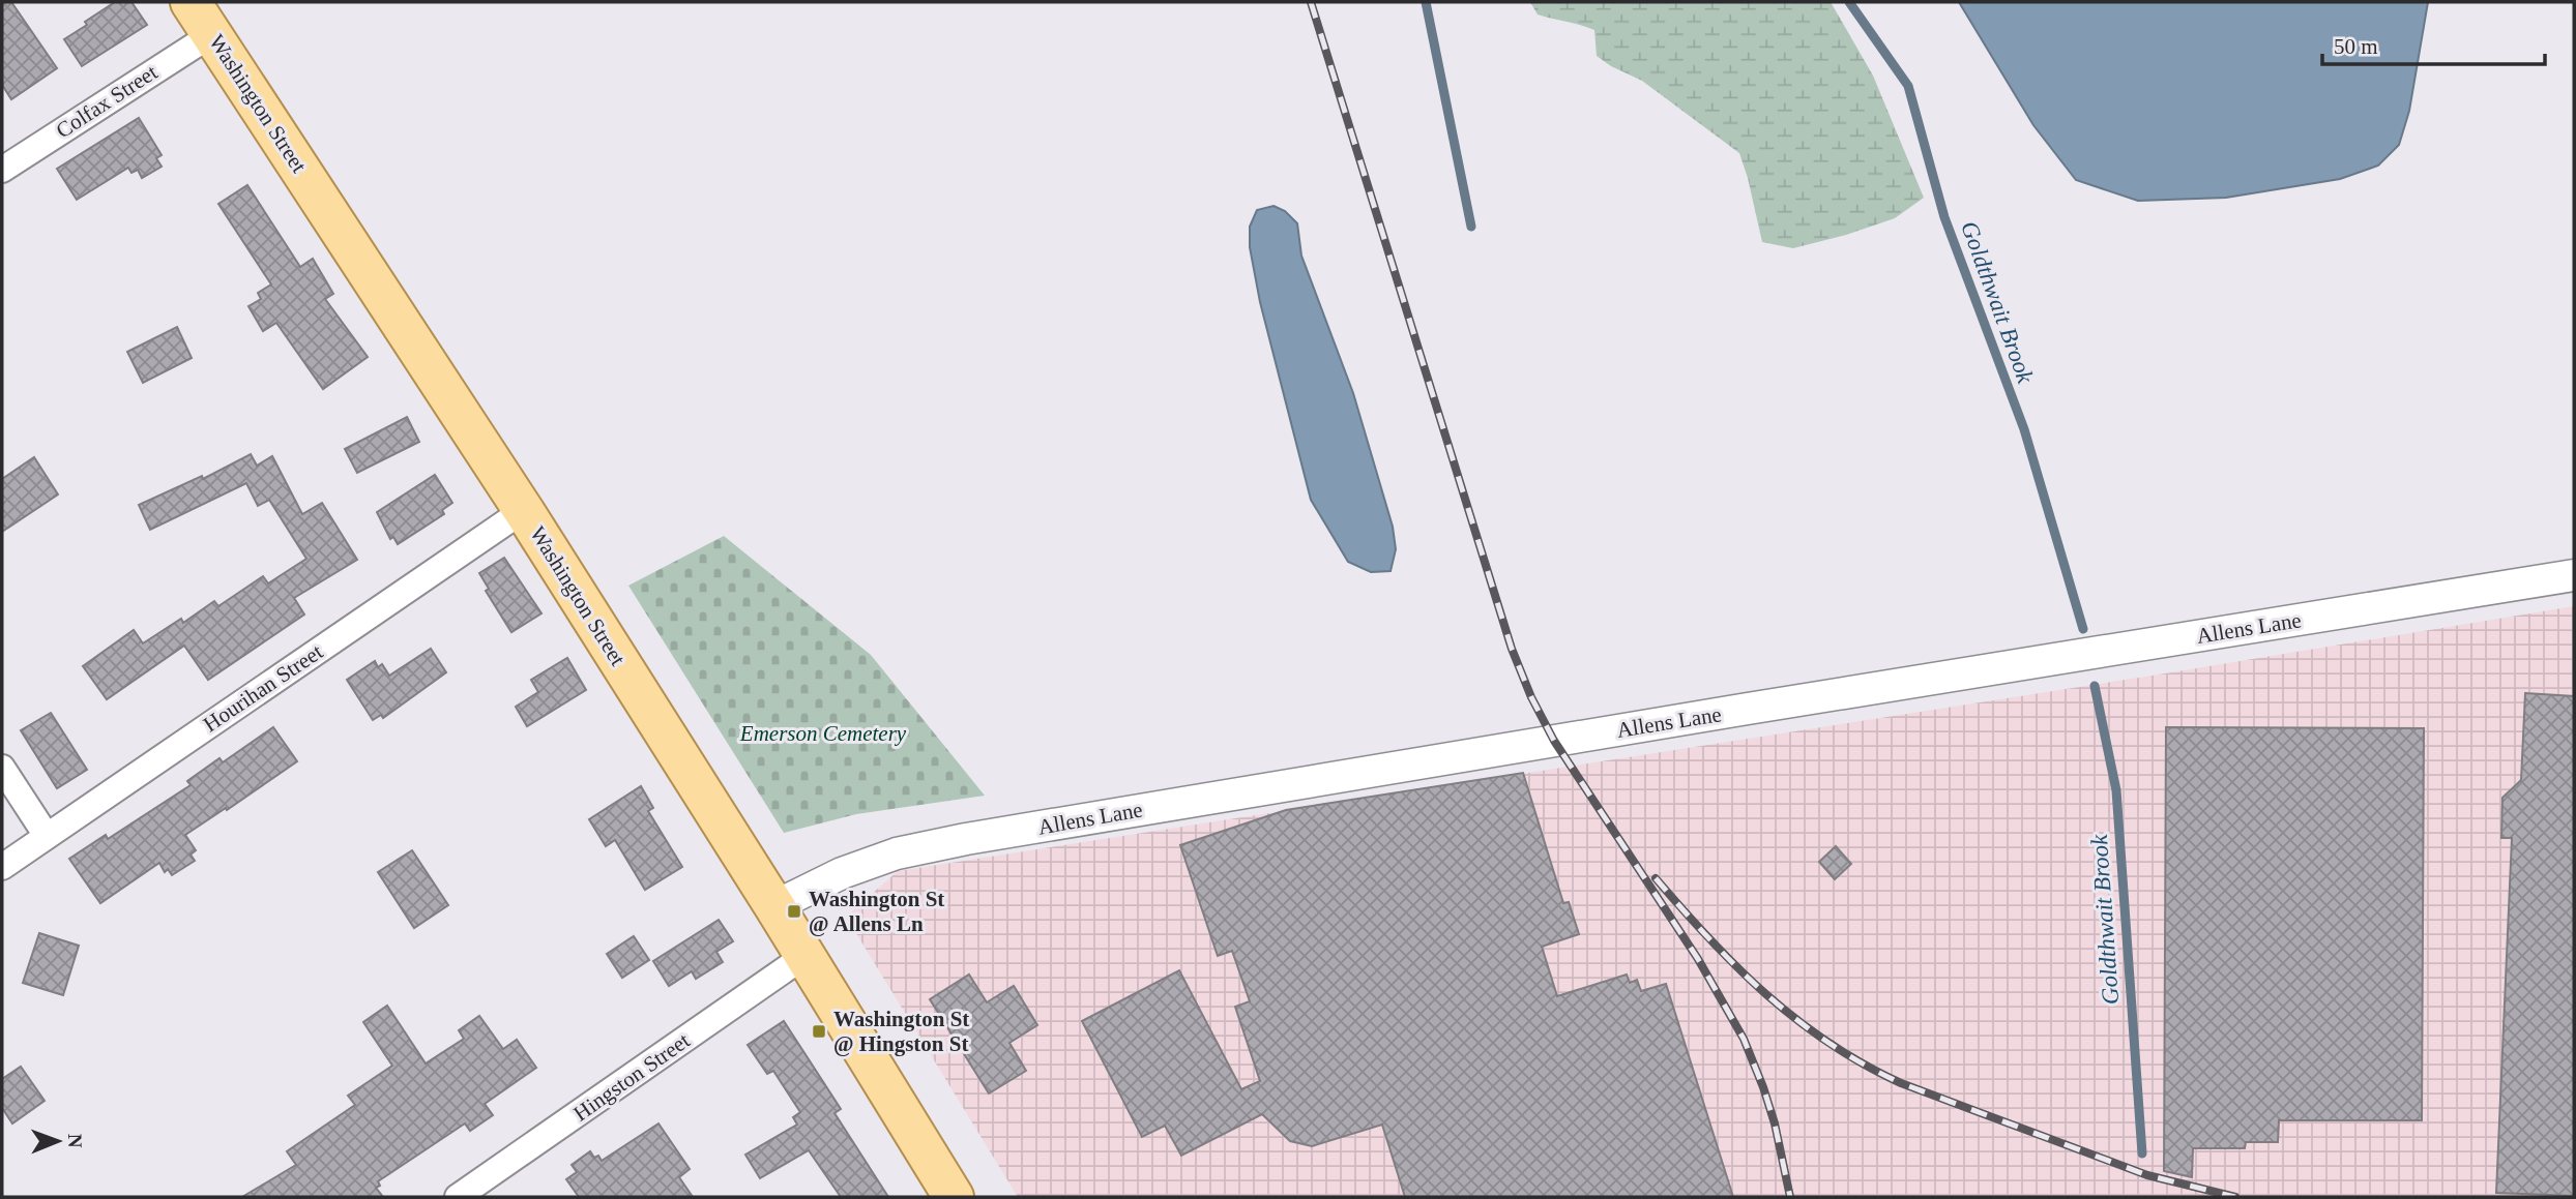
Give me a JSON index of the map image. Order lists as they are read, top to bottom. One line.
{"streets":{"main road":["Washington Street"],"street":["Colfax Street","Allens Lane","Hourihan Street","Hingston Street"]},"crossings":[["Colfax Street","Washington Street"],["Washington Street","Allens Lane"],["Washington Street","Hourihan Street"],["Washington Street","Hingston Street"]],"water":["Goldthwait Brook"],"parks":["Emerson Cemetery"],"places":{"transit":["Washington St @ Allens Ln","Washington St @ Hingston St"]},"scale_bar":"50 m","north":"right"}
